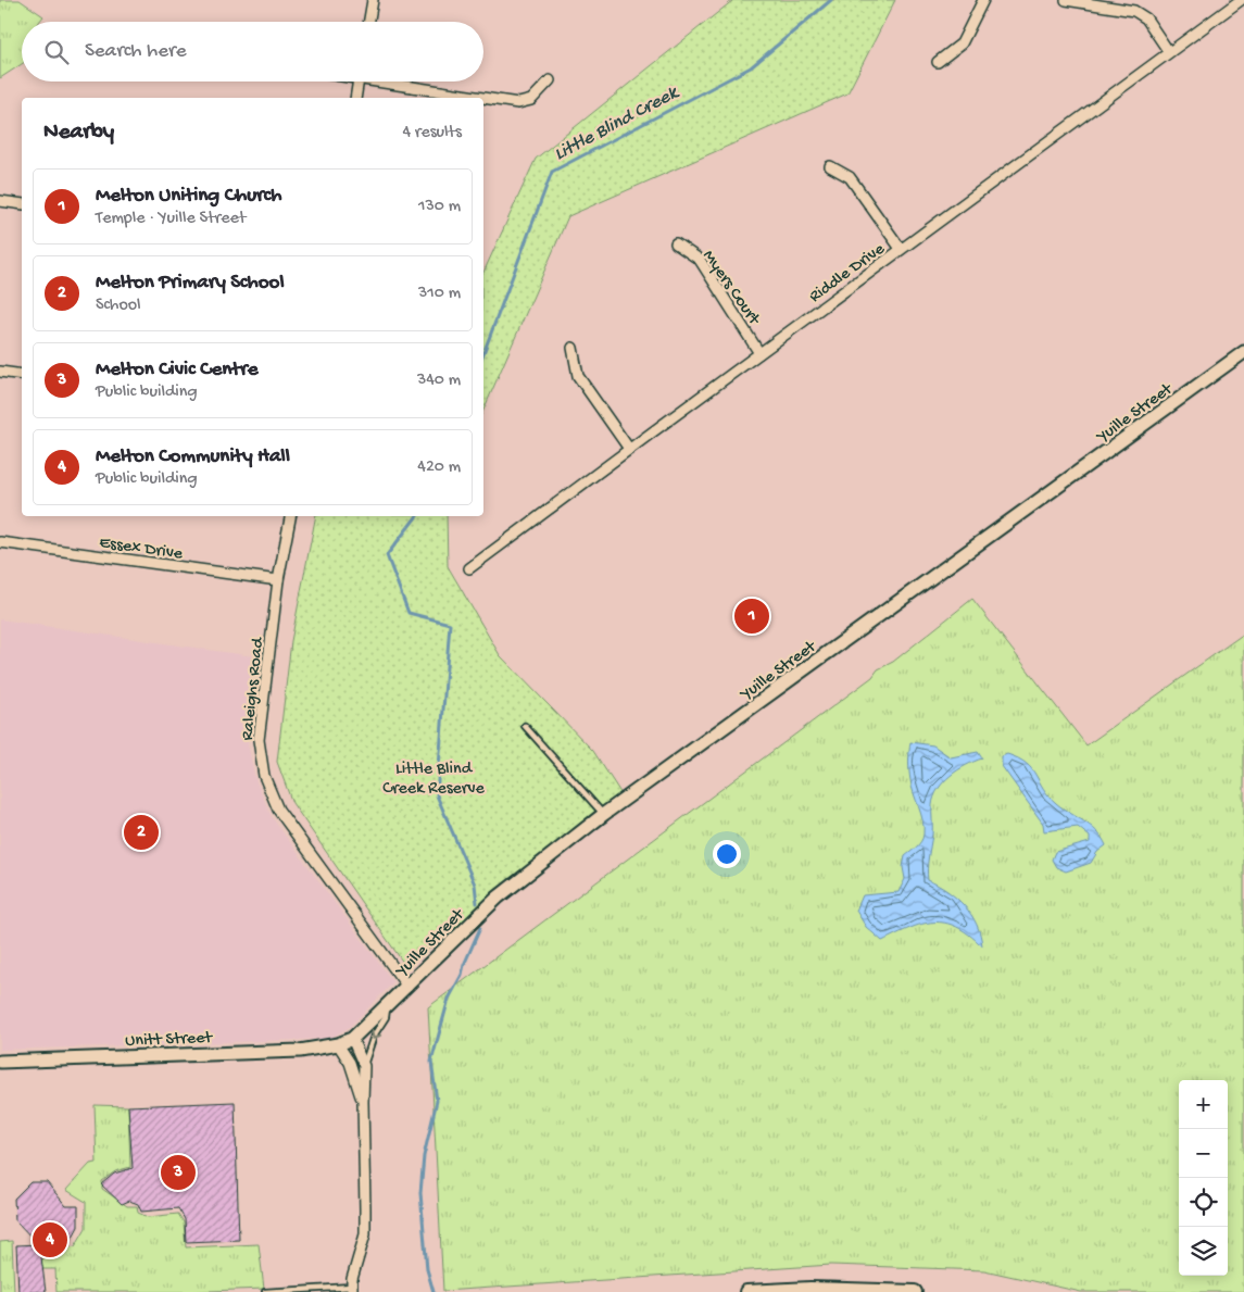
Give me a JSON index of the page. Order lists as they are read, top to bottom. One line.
{"streets":{"street":["Riddle Drive","Myers Court","Yuille Street","Essex Drive","Raleighs Road","Unitt Street"]},"crossings":[["Riddle Drive","Myers Court"],["Yuille Street","Raleighs Road"],["Yuille Street","Unitt Street"],["Essex Drive","Raleighs Road"]],"water":["Little Blind Creek"],"parks":["Little Blind Creek Reserve"],"page":{"search":"Search here","heading":["Nearby","4 results"],"list":[{"mark":"1","name":"Melton Uniting Church","note":"Temple · Yuille Street","value":"130 m"},{"mark":"2","name":"Melton Primary School","note":"School","value":"310 m"},{"mark":"3","name":"Melton Civic Centre","note":"Public building","value":"340 m"},{"mark":"4","name":"Melton Community Hall","note":"Public building","value":"420 m"}],"pins":["1","2","3","4"],"map_buttons":["+","−"]}}
